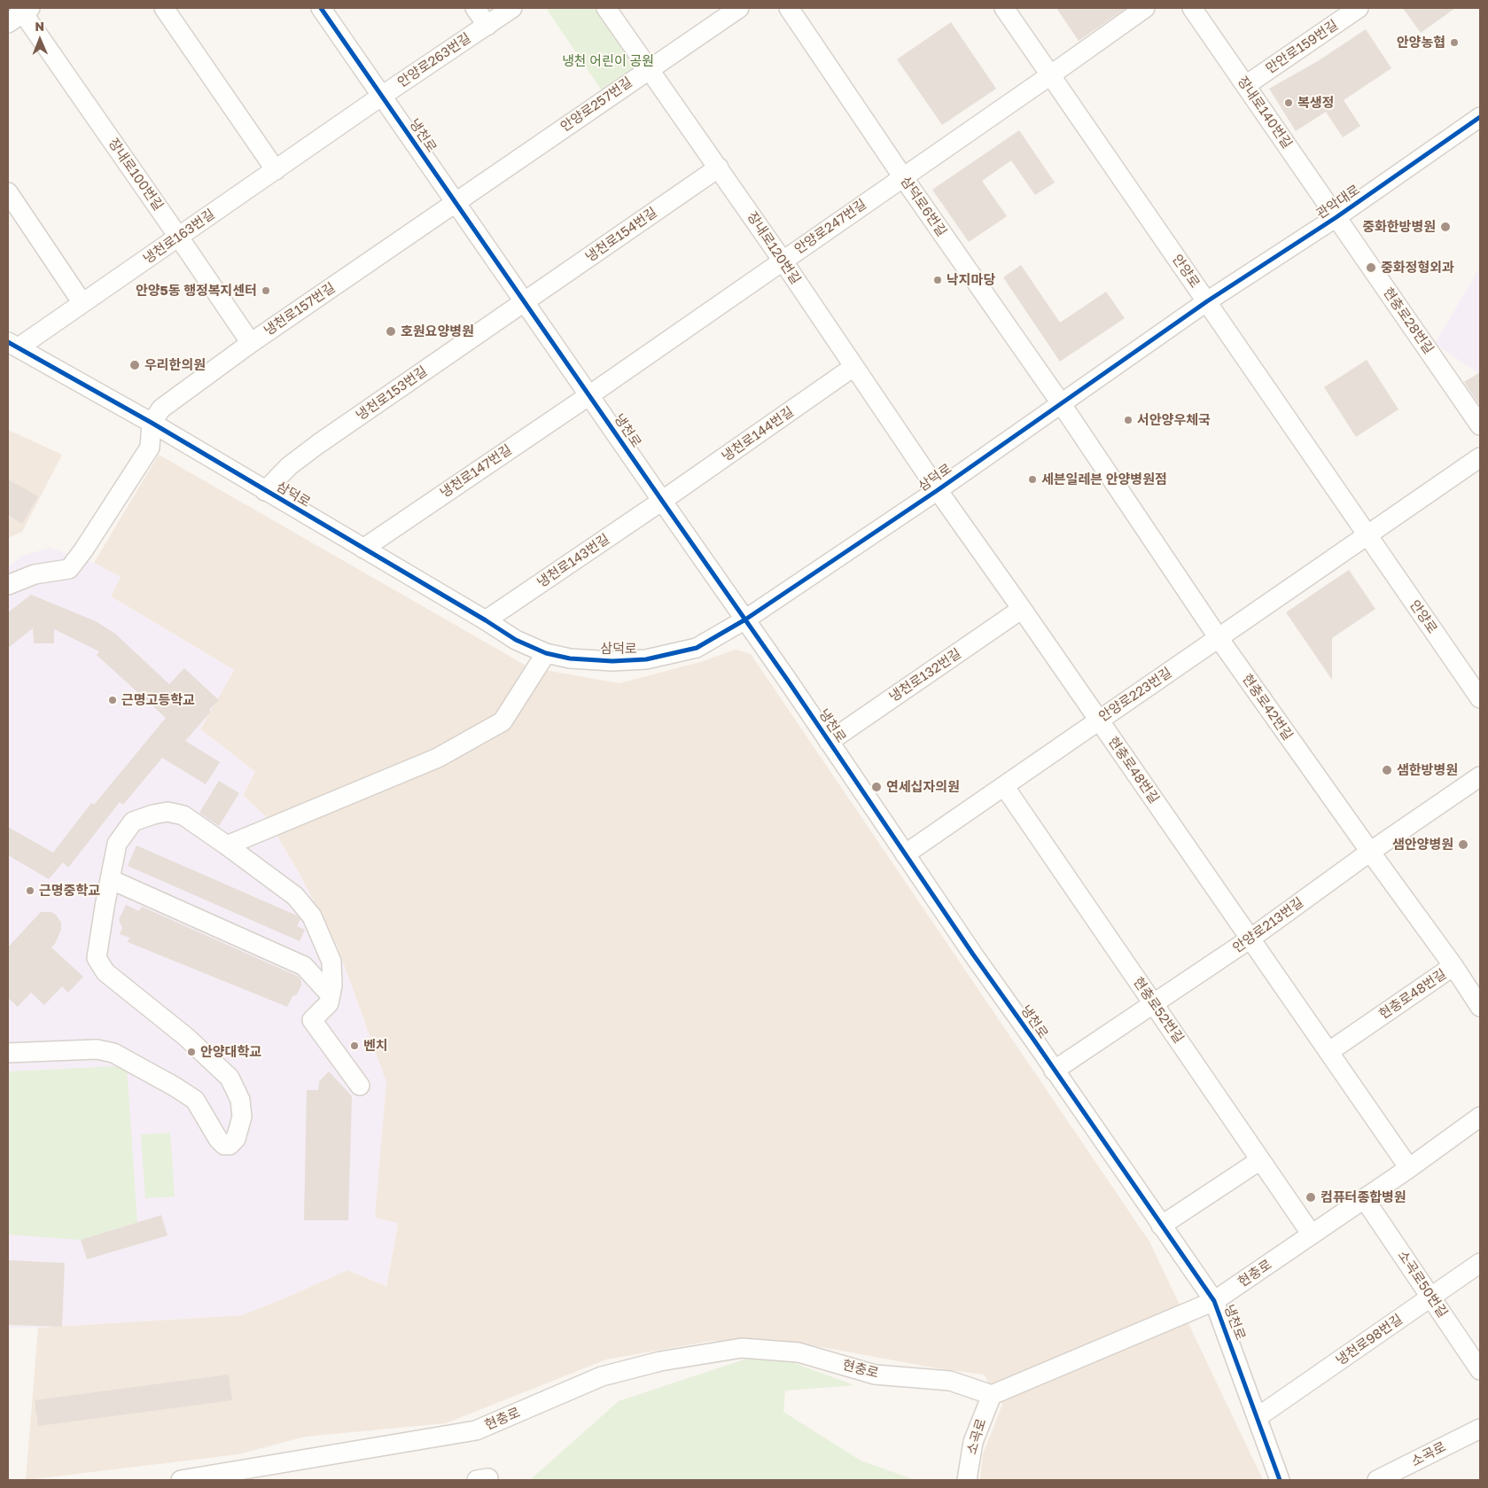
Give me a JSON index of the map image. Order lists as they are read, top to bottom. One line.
{"streets":{"street":["만안로159번길","안양로263번길","안양로257번길","장내로140번길","냉천로","장내로100번길","관악대로","삼덕로6번길","안양로247번길","냉천로154번길","냉천로163번길","장내로120번길","안양로","냉천로157번길","현충로28번길","냉천로153번길","냉천로144번길","냉천로147번길","삼덕로","냉천로143번길","냉천로132번길","안양로223번길","현충로42번길","현충로48번길","안양로213번길","현충로52번길","현충로","소곡로50번길","냉천로98번길","소곡로"]},"crossings":[["만안로159번길","장내로140번길"],["안양로263번길","냉천로"],["안양로263번길","냉천로163번길"],["안양로257번길","냉천로"],["안양로257번길","장내로120번길"],["안양로257번길","냉천로157번길"],["장내로140번길","관악대로"],["장내로140번길","현충로28번길"],["냉천로","안양로247번길"],["냉천로","냉천로154번길"],["냉천로","냉천로163번길"],["냉천로","냉천로157번길"],["냉천로","냉천로153번길"],["냉천로","냉천로144번길"],["냉천로","냉천로147번길"],["냉천로","삼덕로"],["냉천로","냉천로143번길"],["냉천로","냉천로132번길"],["냉천로","안양로223번길"],["냉천로","안양로213번길"],["냉천로","현충로"],["냉천로","냉천로98번길"],["장내로100번길","냉천로163번길"],["장내로100번길","냉천로157번길"],["관악대로","안양로"],["관악대로","현충로28번길"],["관악대로","삼덕로"],["삼덕로6번길","안양로247번길"],["삼덕로6번길","삼덕로"],["삼덕로6번길","현충로42번길"],["안양로247번길","장내로120번길"],["안양로247번길","안양로"],["안양로247번길","냉천로147번길"],["냉천로154번길","장내로120번길"],["냉천로154번길","냉천로153번길"],["냉천로163번길","삼덕로"],["장내로120번길","냉천로144번길"],["장내로120번길","삼덕로"],["장내로120번길","현충로48번길"],["안양로","삼덕로"],["안양로","안양로223번길"],["냉천로157번길","삼덕로"],["냉천로153번길","삼덕로"],["냉천로144번길","냉천로143번길"],["냉천로147번길","삼덕로"],["삼덕로","냉천로143번길"],["삼덕로","현충로42번길"],["삼덕로","현충로48번길"],["냉천로132번길","현충로48번길"],["안양로223번길","현충로42번길"],["안양로223번길","현충로48번길"],["안양로223번길","현충로52번길"],["현충로42번길","현충로48번길"],["현충로42번길","안양로213번길"],["현충로48번길","안양로213번길"],["현충로48번길","현충로"],["안양로213번길","현충로52번길"],["현충로52번길","현충로"],["현충로","소곡로50번길"],["현충로","소곡로"],["소곡로50번길","냉천로98번길"]],"parks":["냉천 어린이 공원"],"places":["안양농협","복생정","중화한방병원","중화정형외과","낙지마당","안양5동 행정복지센터","호원요양병원","우리한의원","서안양우체국","세븐일레븐 안양병원점","근명고등학교","샘한방병원","연세십자의원","샘안양병원","근명중학교","벤치","안양대학교","컴퓨터종합병원"],"north":"top"}
